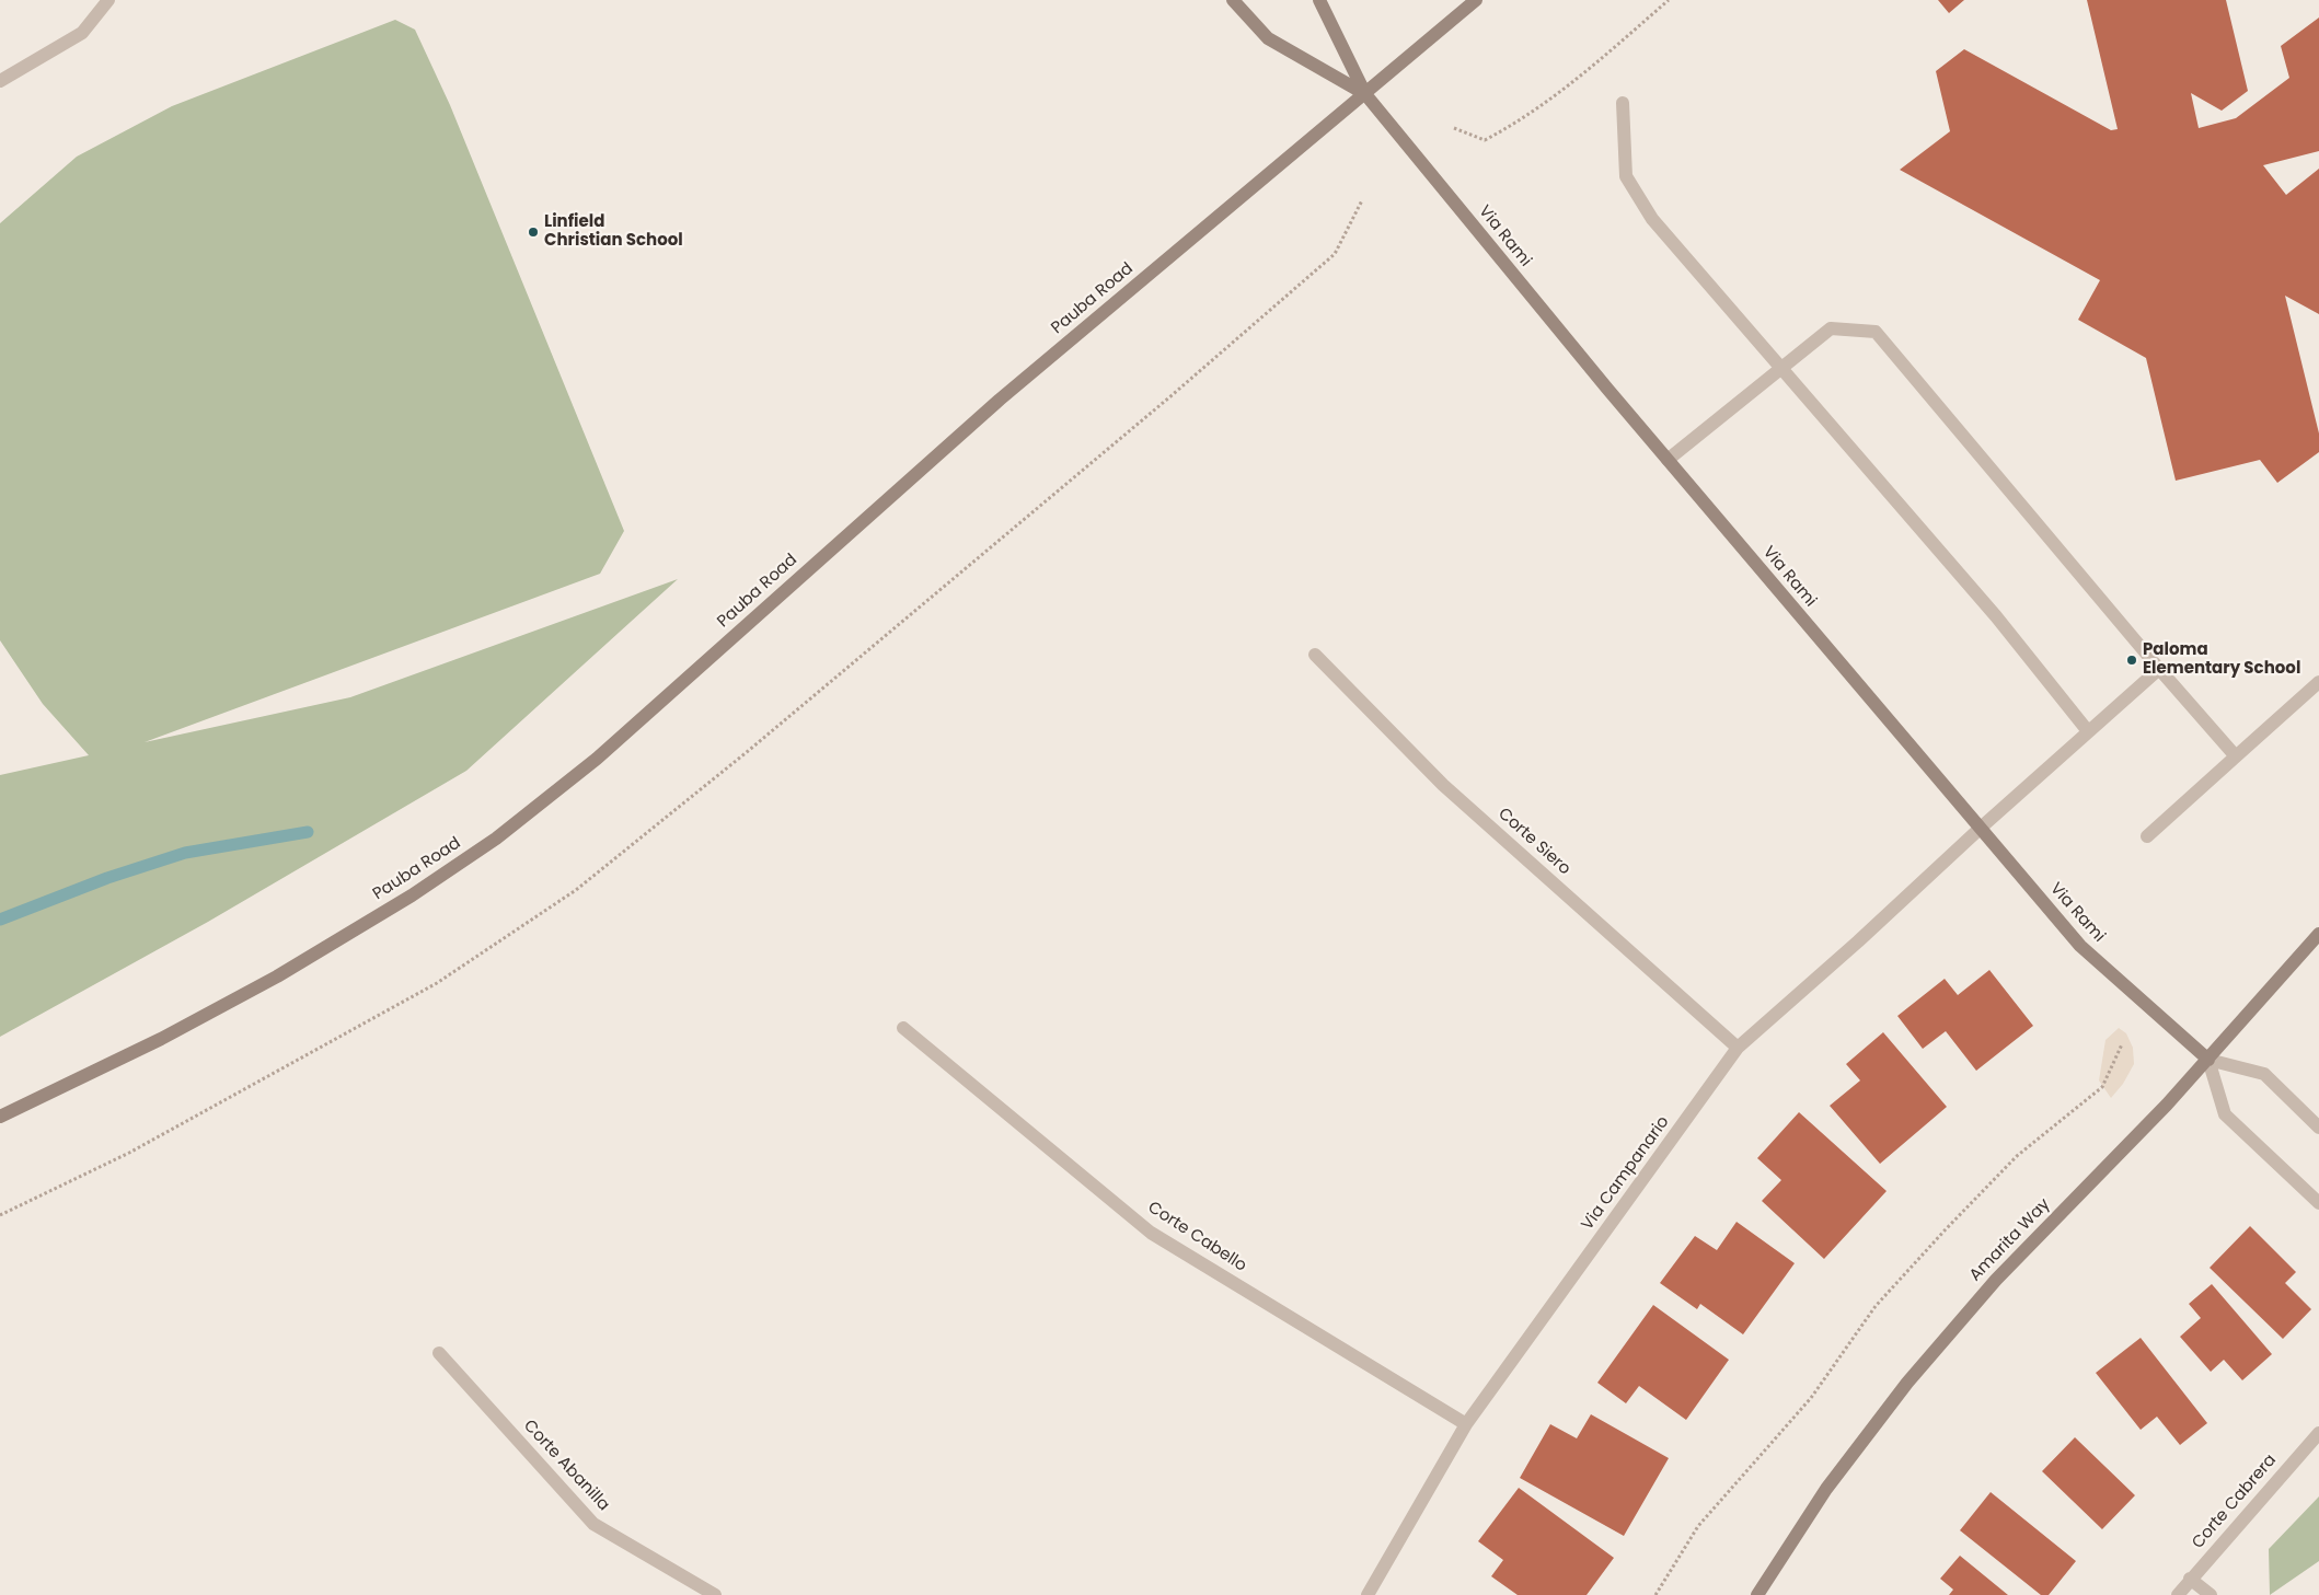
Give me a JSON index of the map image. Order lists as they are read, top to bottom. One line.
{"streets":{"street":["Via Rami","Pauba Road","Corte Siero","Via Campanario","Corte Cabello","Amarita Way","Corte Abanilla","Corte Cabrera"]},"crossings":[["Via Rami","Pauba Road"],["Via Rami","Via Campanario"],["Via Rami","Amarita Way"],["Corte Siero","Via Campanario"],["Via Campanario","Corte Cabello"]],"places":["Linfield Christian School","Paloma Elementary School"]}
